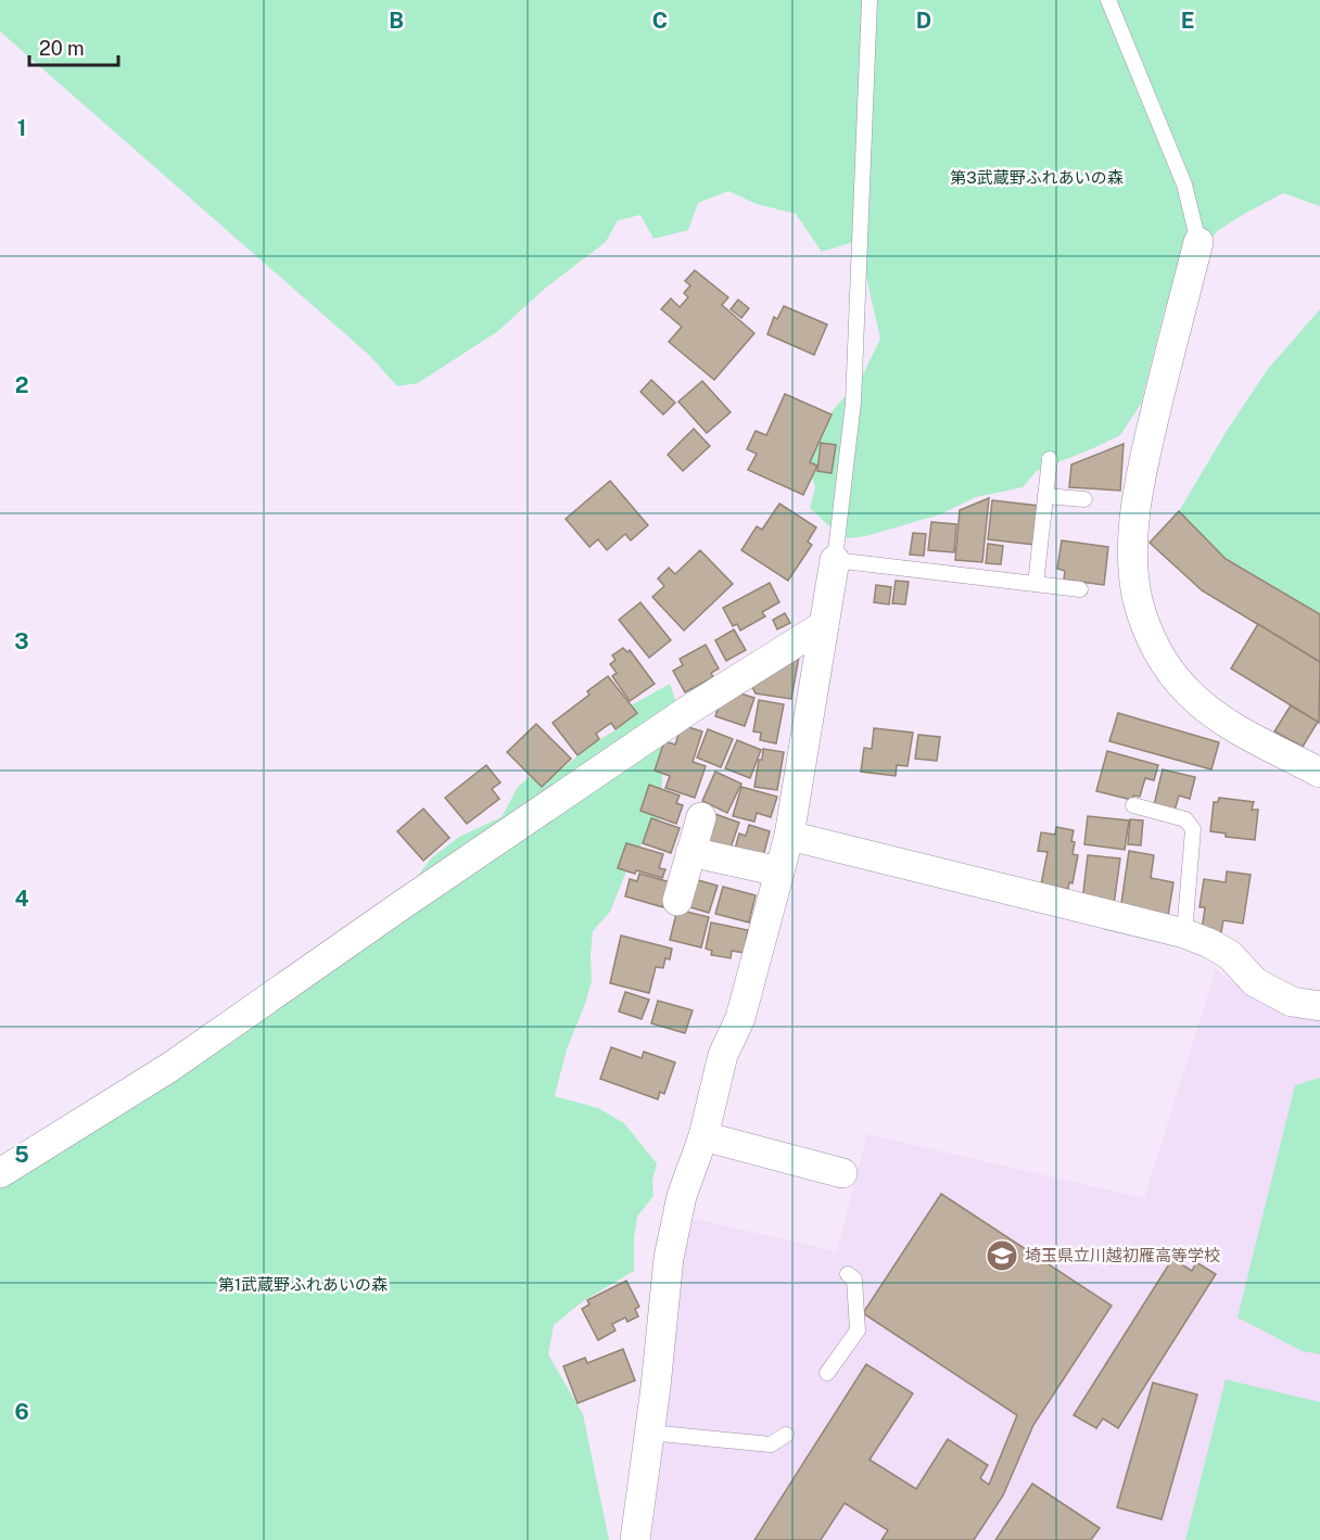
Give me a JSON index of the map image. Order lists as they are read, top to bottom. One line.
{"parks":["第3武蔵野ふれあいの森","第1武蔵野ふれあいの森"],"places":{"school or university":["埼玉県立川越初雁高等学校"]},"scale_bar":"20 m","grid":{"columns":["B","C","D","E"],"rows":["1","2","3","4","5","6"]}}
